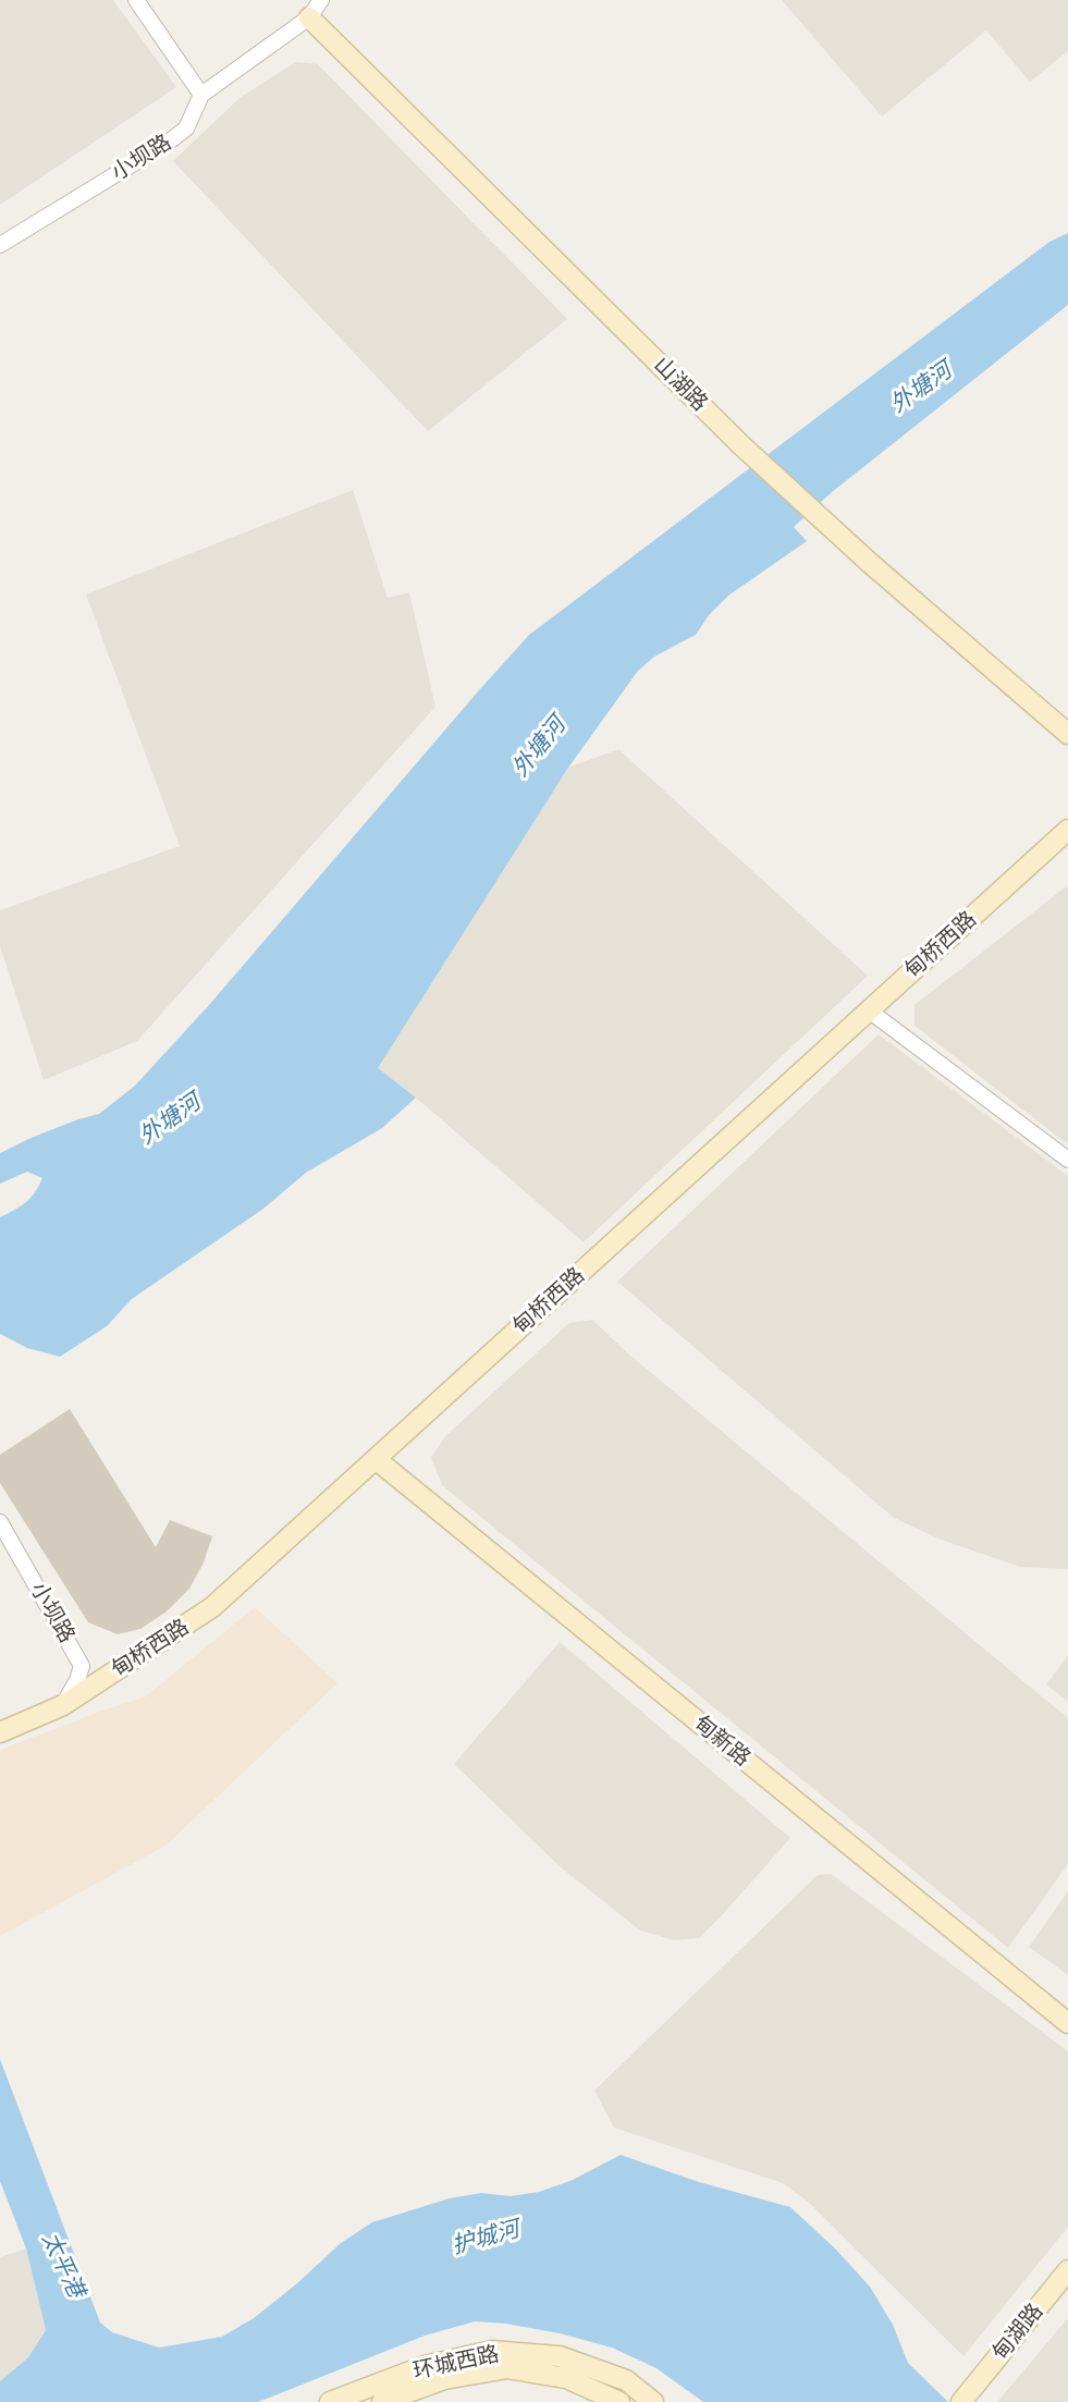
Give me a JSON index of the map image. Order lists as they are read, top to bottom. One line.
{"streets":{"street":["小坝路","山湖路","甸桥西路","甸新路","甸湖路","环城西路"]},"crossings":[["小坝路","甸桥西路"],["甸桥西路","甸新路"]],"water":["外塘河","护城河","太平港"]}
